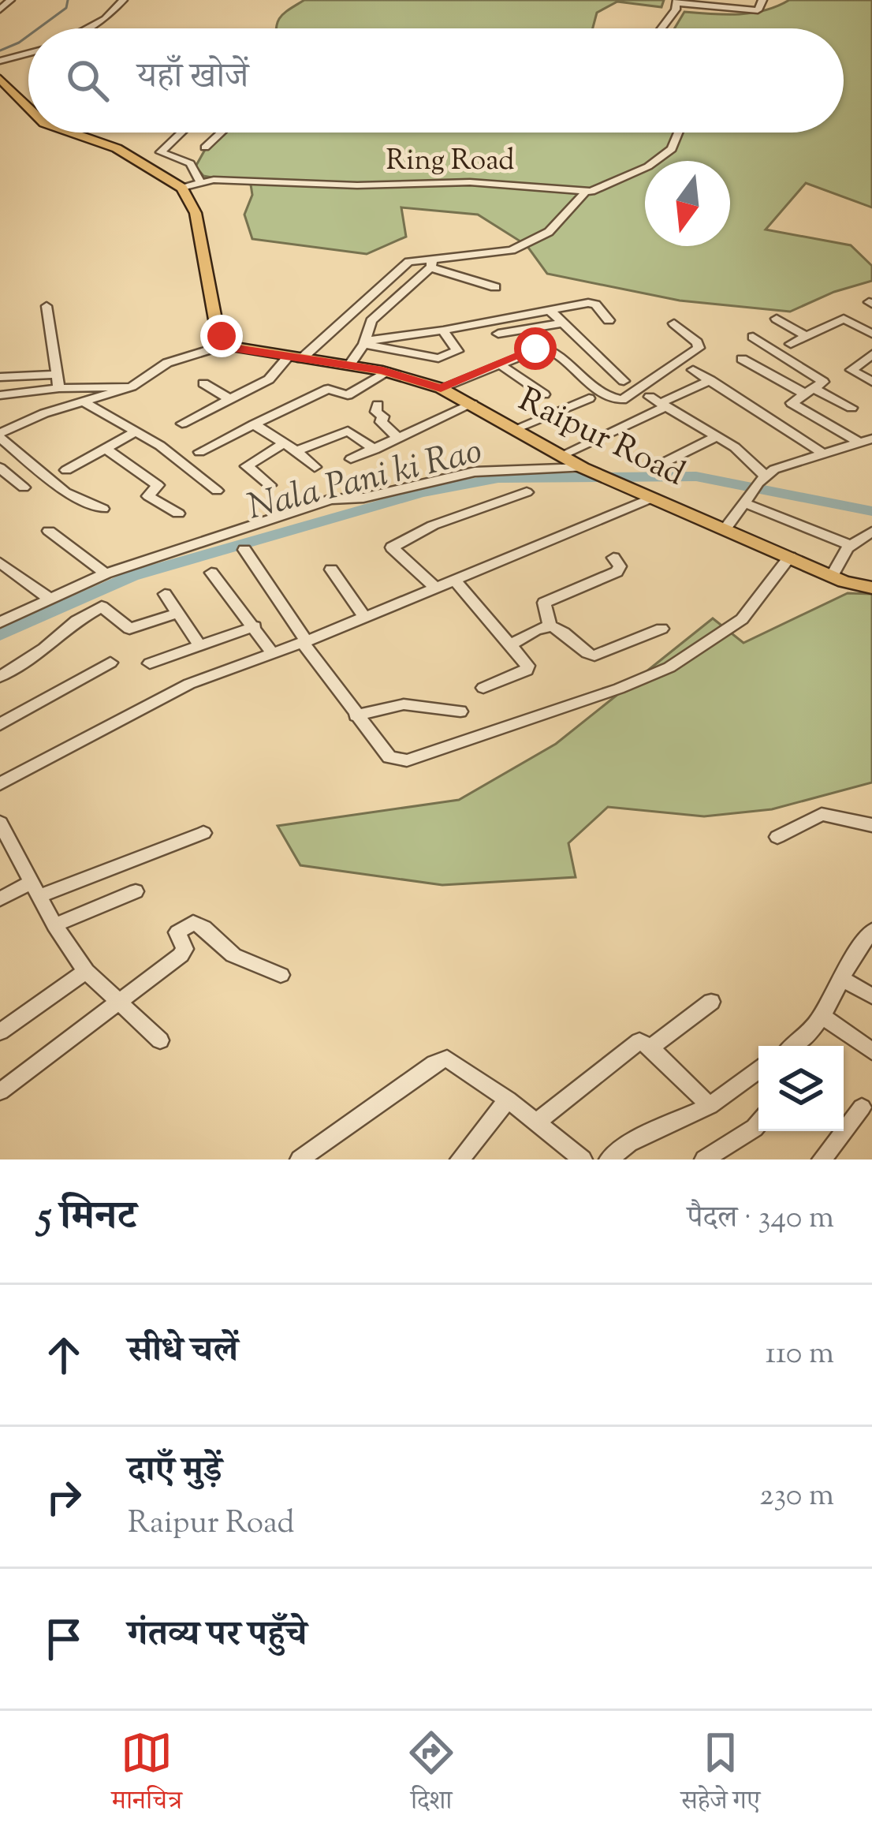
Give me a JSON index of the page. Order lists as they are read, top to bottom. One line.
{"streets":{"main road":["Raipur Road"],"street":["Ring Road"]},"water":["Nala Pani ki Rao"],"north":"bottom","page":{"search":"यहाँ खोजें","heading":["5 मिनट","पैदल · 340 m"],"list":[["सीधे चलें","110 m"],["दाएँ मुड़ें","Raipur Road","230 m"],"गंतव्य पर पहुँचे"],"nav":["मानचित्र","दिशा","सहेजे गए"]}}
